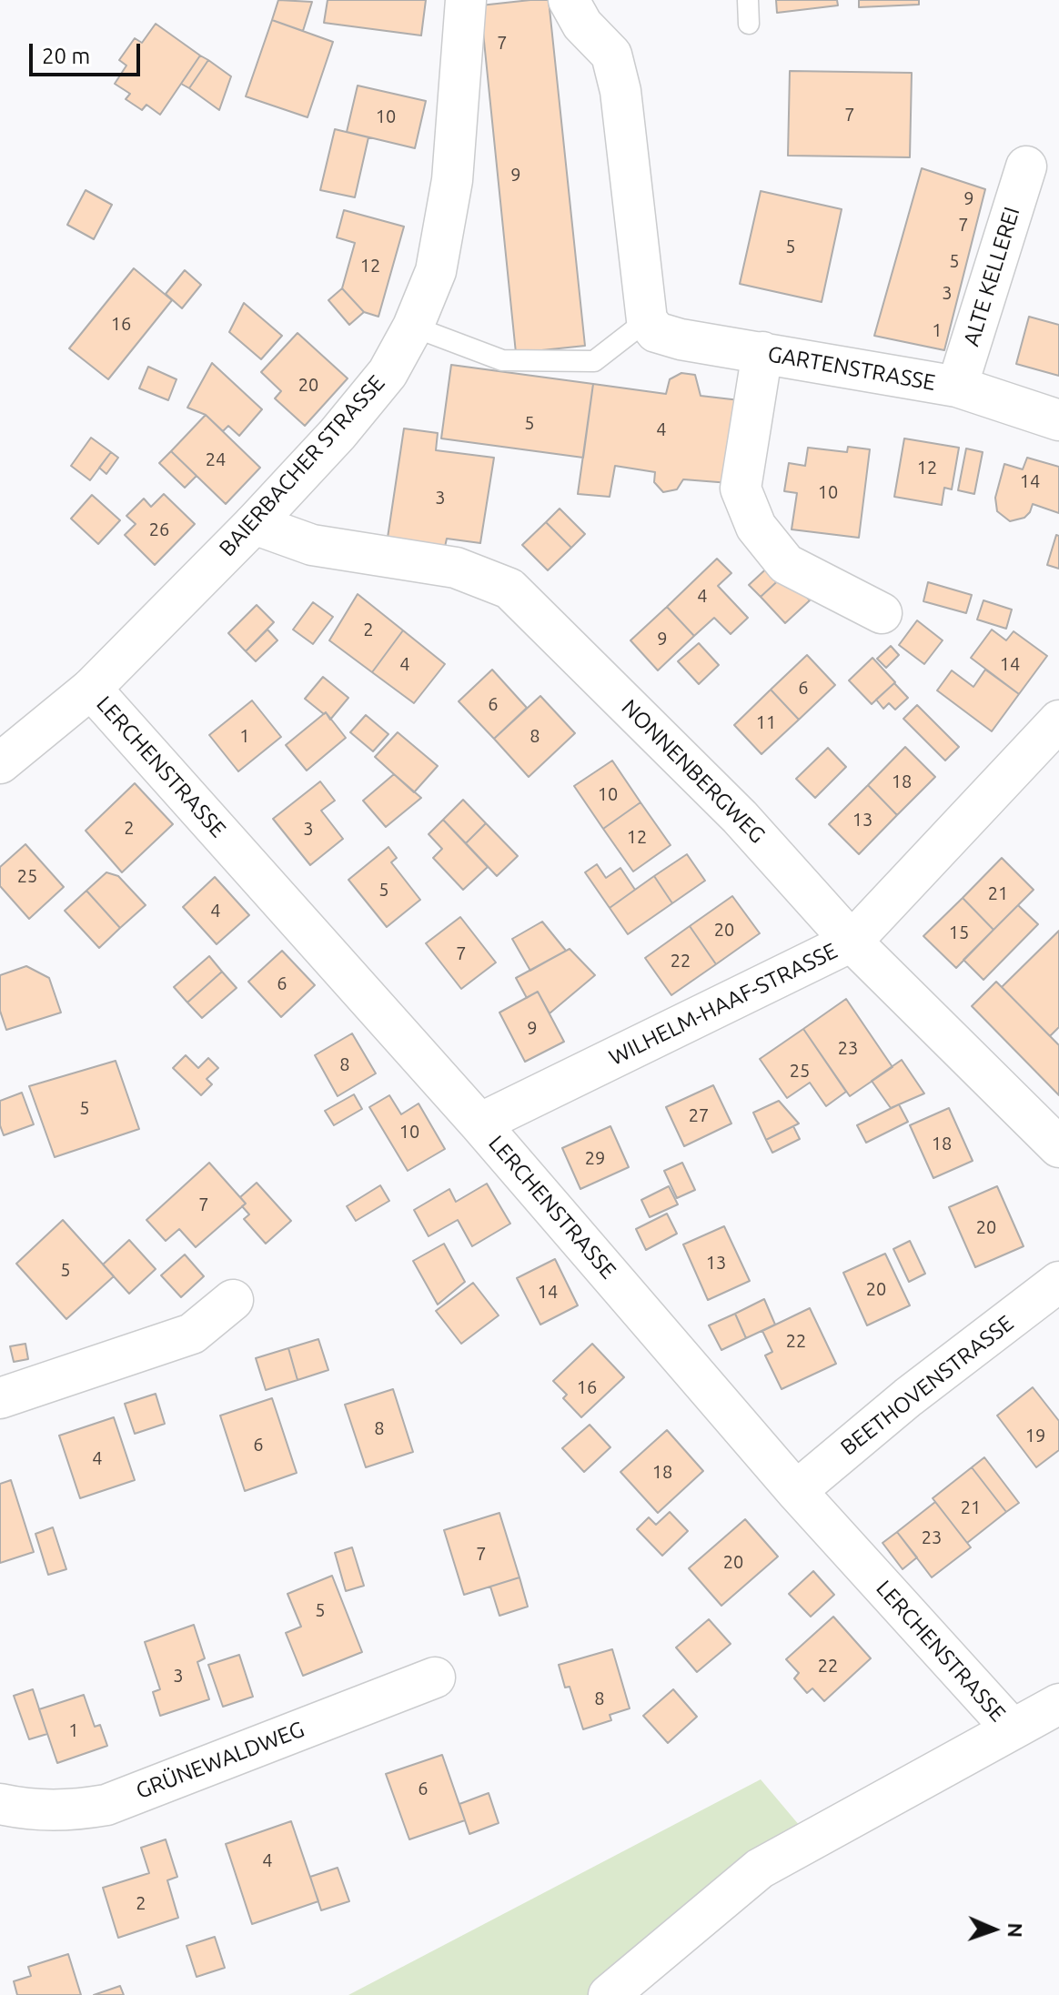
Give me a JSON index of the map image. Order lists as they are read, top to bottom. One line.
{"streets":{"street":["ALTE KELLEREI","GARTENSTRASSE","BAIERBACHER STRASSE","LERCHENSTRASSE","NONNENBERGWEG","WILHELM-HAAF-STRASSE","BEETHOVENSTRASSE","GRÜNEWALDWEG"]},"crossings":[["ALTE KELLEREI","GARTENSTRASSE"],["BAIERBACHER STRASSE","LERCHENSTRASSE"],["BAIERBACHER STRASSE","NONNENBERGWEG"],["LERCHENSTRASSE","WILHELM-HAAF-STRASSE"],["LERCHENSTRASSE","BEETHOVENSTRASSE"],["NONNENBERGWEG","WILHELM-HAAF-STRASSE"]],"house_numbers":["7","7","10","9","9","7","5","5","12","3","16","1","20","5","4","24","12","14","10","3","26","4","2","9","4","14","6","6","11","1","8","18","10","13","2","3","12","25","5","21","4","20","15","7","22","6","9","23","8","25","5","27","10","18","29","7","20","13","5","20","14","22","16","8","19","6","4","18","21","23","7","20","5","22","3","8","1","6","4","2"],"scale_bar":"20 m","north":"right"}
